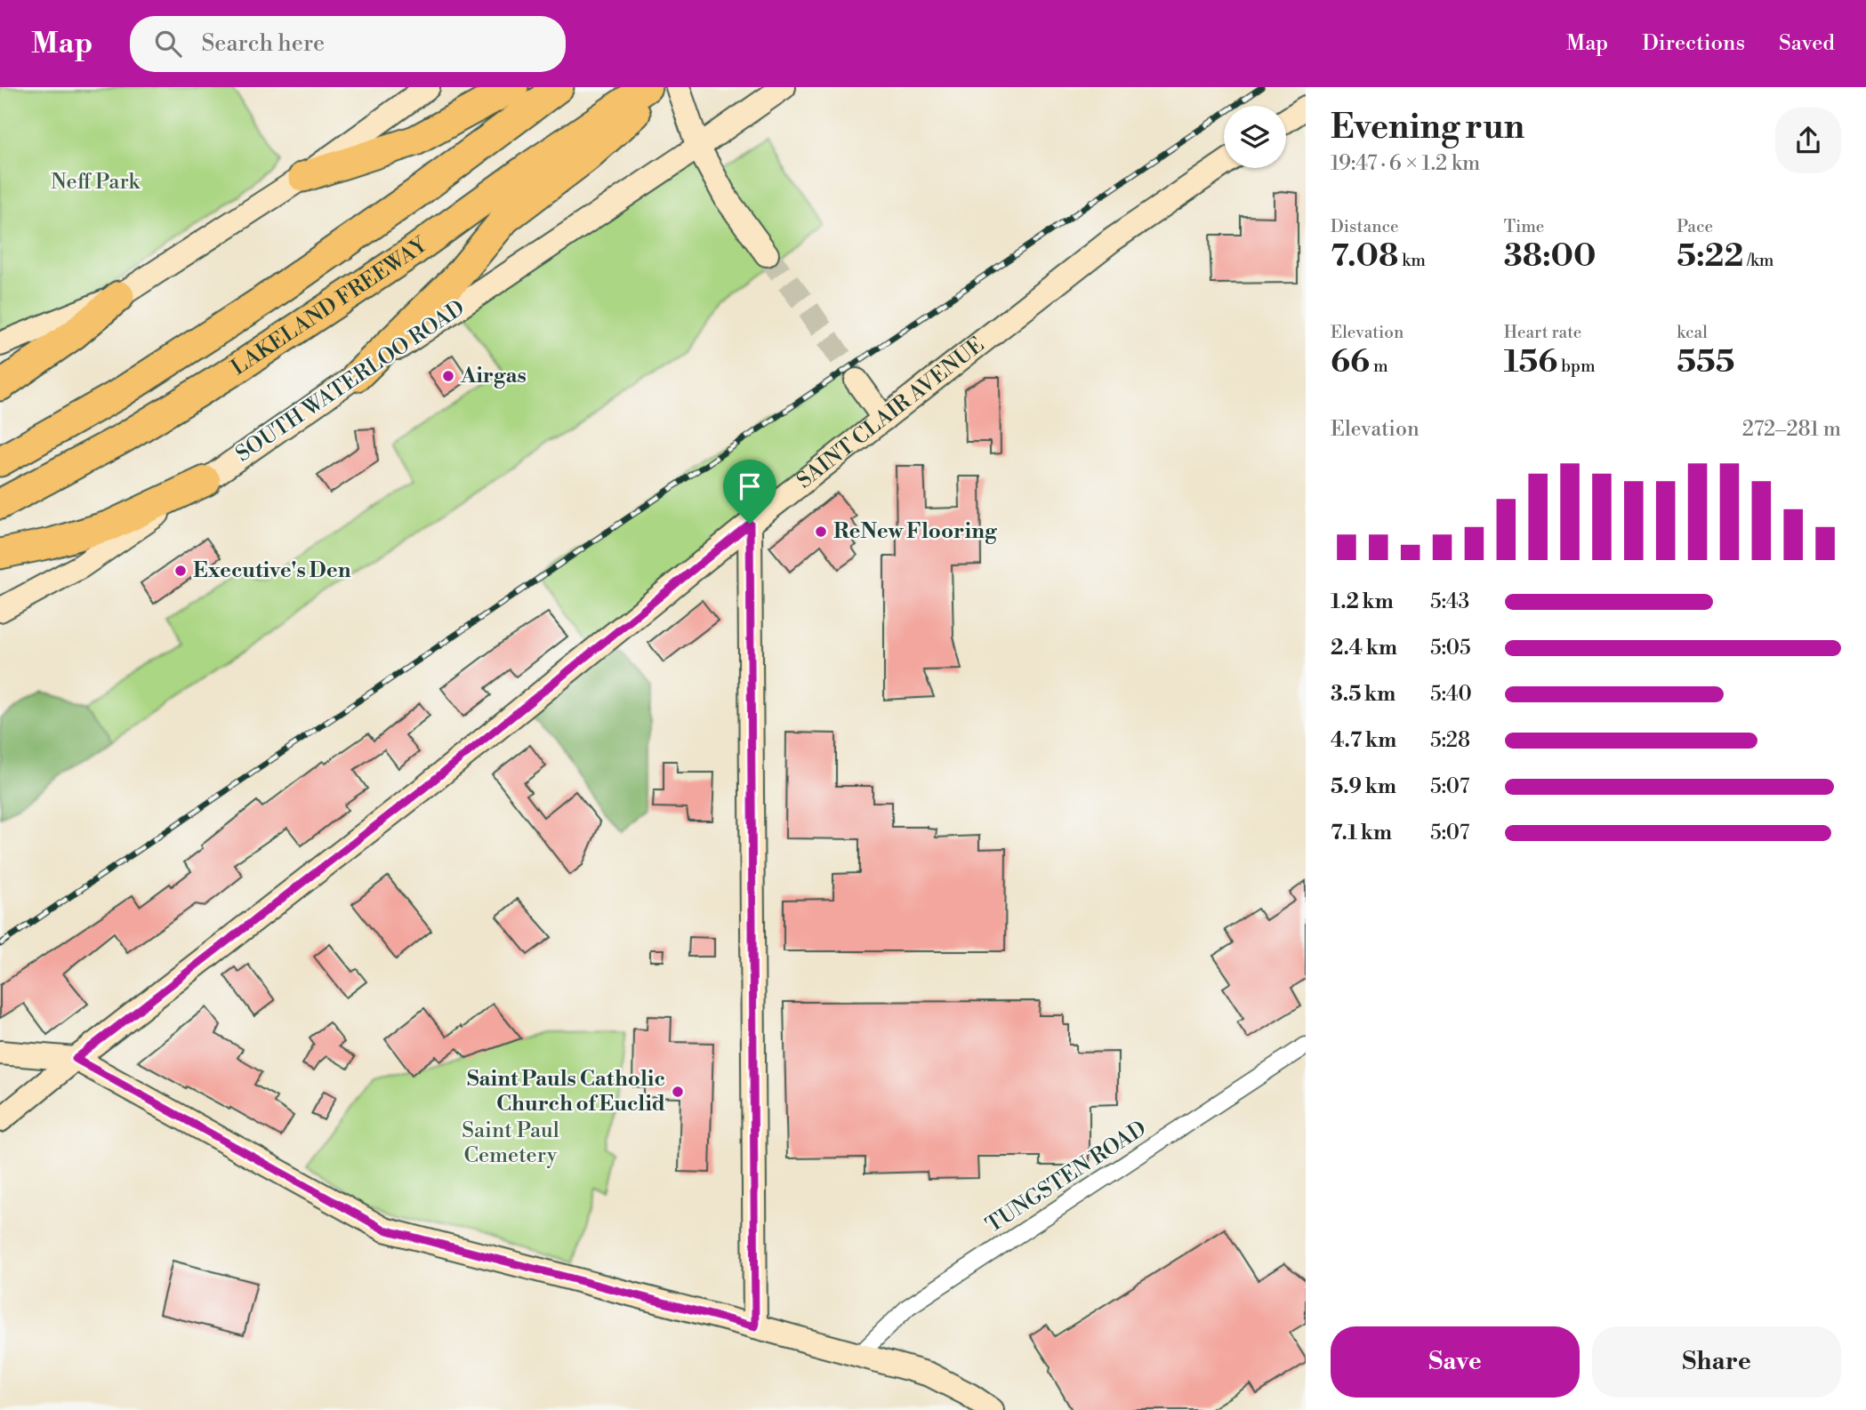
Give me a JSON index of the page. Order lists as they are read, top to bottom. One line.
{"streets":{"highway":["LAKELAND FREEWAY"],"street":["SOUTH WATERLOO ROAD","SAINT CLAIR AVENUE","TUNGSTEN ROAD"]},"parks":["Neff Park","Saint Paul Cemetery"],"places":["Airgas","ReNew Flooring","Executive's Den","Saint Pauls Catholic Church of Euclid"],"page":{"header":"Map","search":"Search here","nav":["Map","Directions","Saved"],"heading":["Evening run","19:47 · 6 × 1.2 km"],"stats":[["Distance","7.08 km"],["Time","38:00"],["Pace","5:22 /km"],["Elevation","66 m"],["Heart rate","156 bpm"],["kcal","555"]],"chart":["Elevation","272–281 m"],"list":[{"name":"1.2 km","note":"5:43"},{"name":"2.4 km","note":"5:05"},{"name":"3.5 km","note":"5:40"},{"name":"4.7 km","note":"5:28"},{"name":"5.9 km","note":"5:07"},{"name":"7.1 km","note":"5:07"}],"buttons":["Save","Share"]}}
